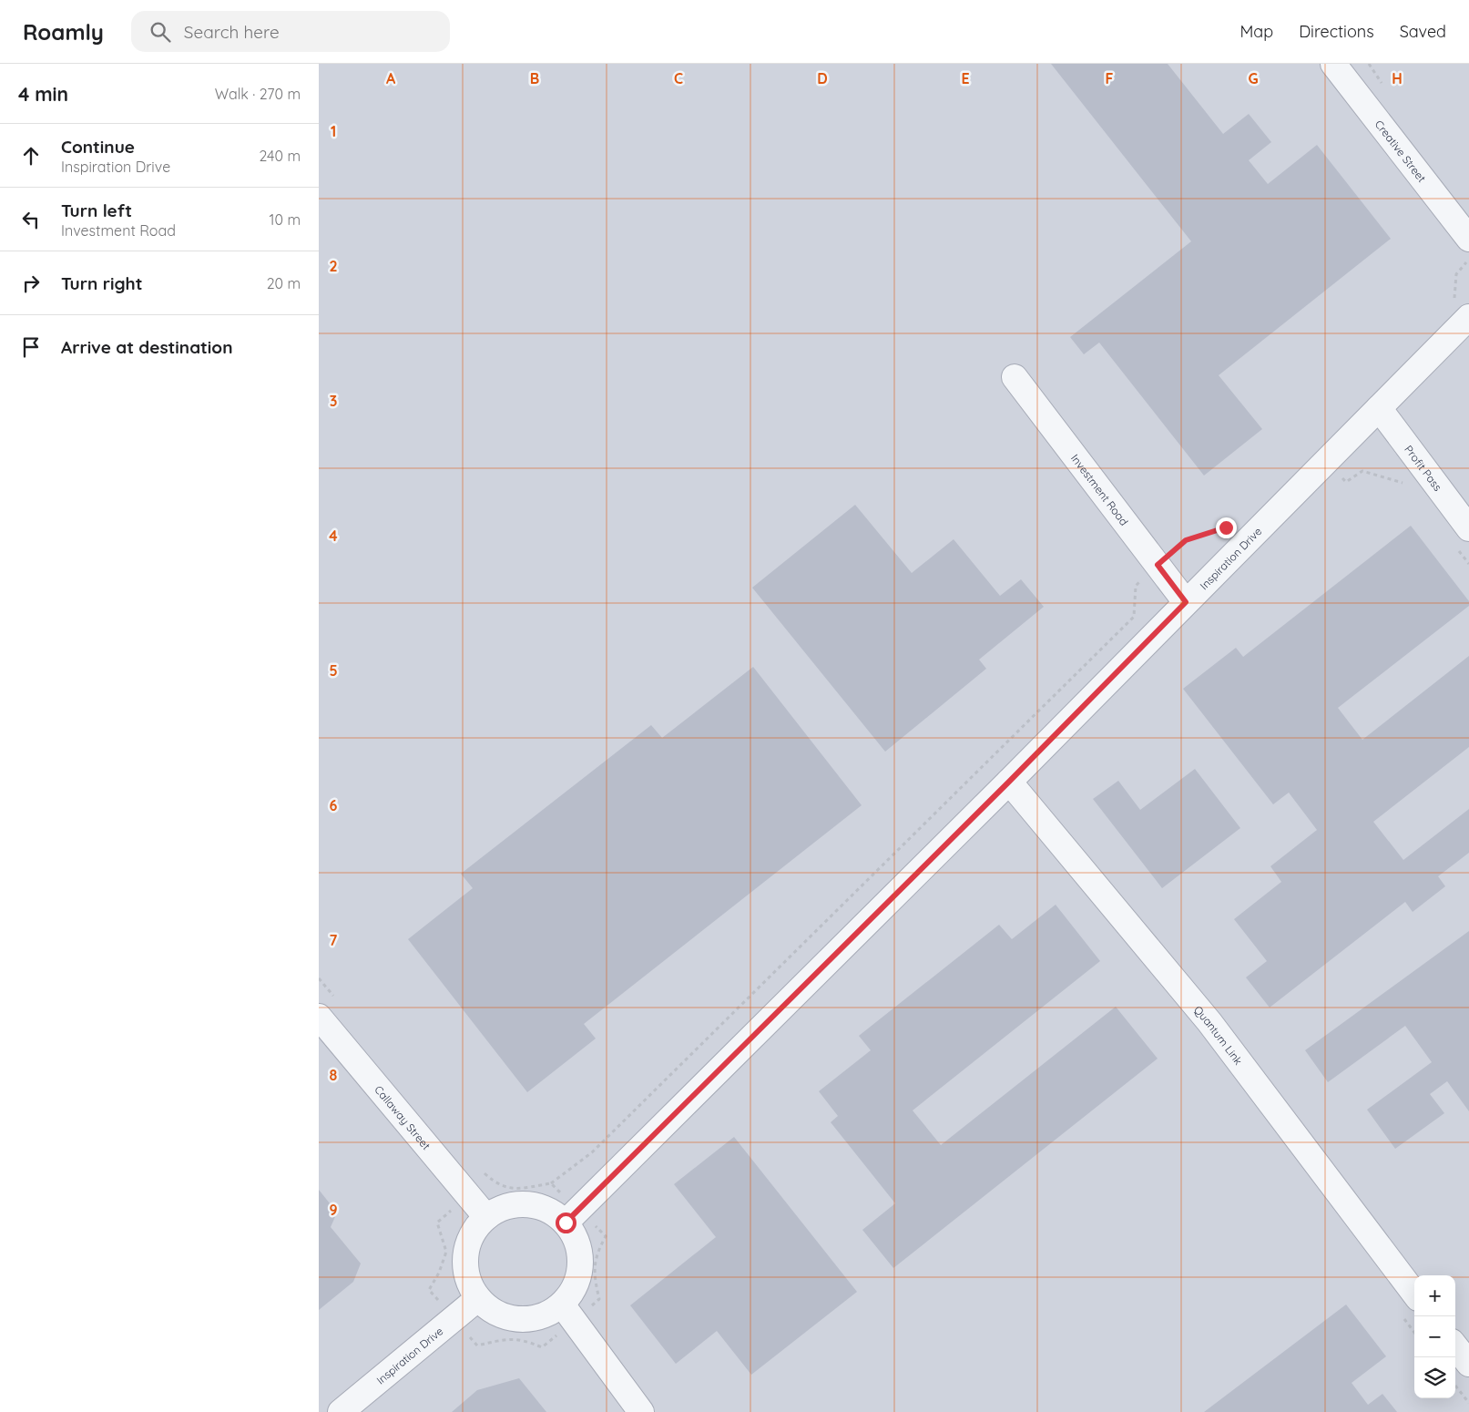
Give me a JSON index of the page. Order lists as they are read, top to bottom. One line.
{"streets":{"street":["Creative Street","Profit Pass","Investment Road","Inspiration Drive","Quantum Link","Callaway Street"]},"crossings":[["Profit Pass","Inspiration Drive"],["Investment Road","Inspiration Drive"],["Inspiration Drive","Quantum Link"],["Inspiration Drive","Callaway Street"]],"page":{"header":"Roamly","search":"Search here","nav":["Map","Directions","Saved"],"heading":["4 min","Walk · 270 m"],"list":[["Continue","Inspiration Drive","240 m"],["Turn left","Investment Road","10 m"],["Turn right","20 m"],"Arrive at destination"],"map_buttons":["+","−"]},"grid":{"columns":["A","B","C","D","E","F","G","H"],"rows":["1","2","3","4","5","6","7","8","9"]}}
